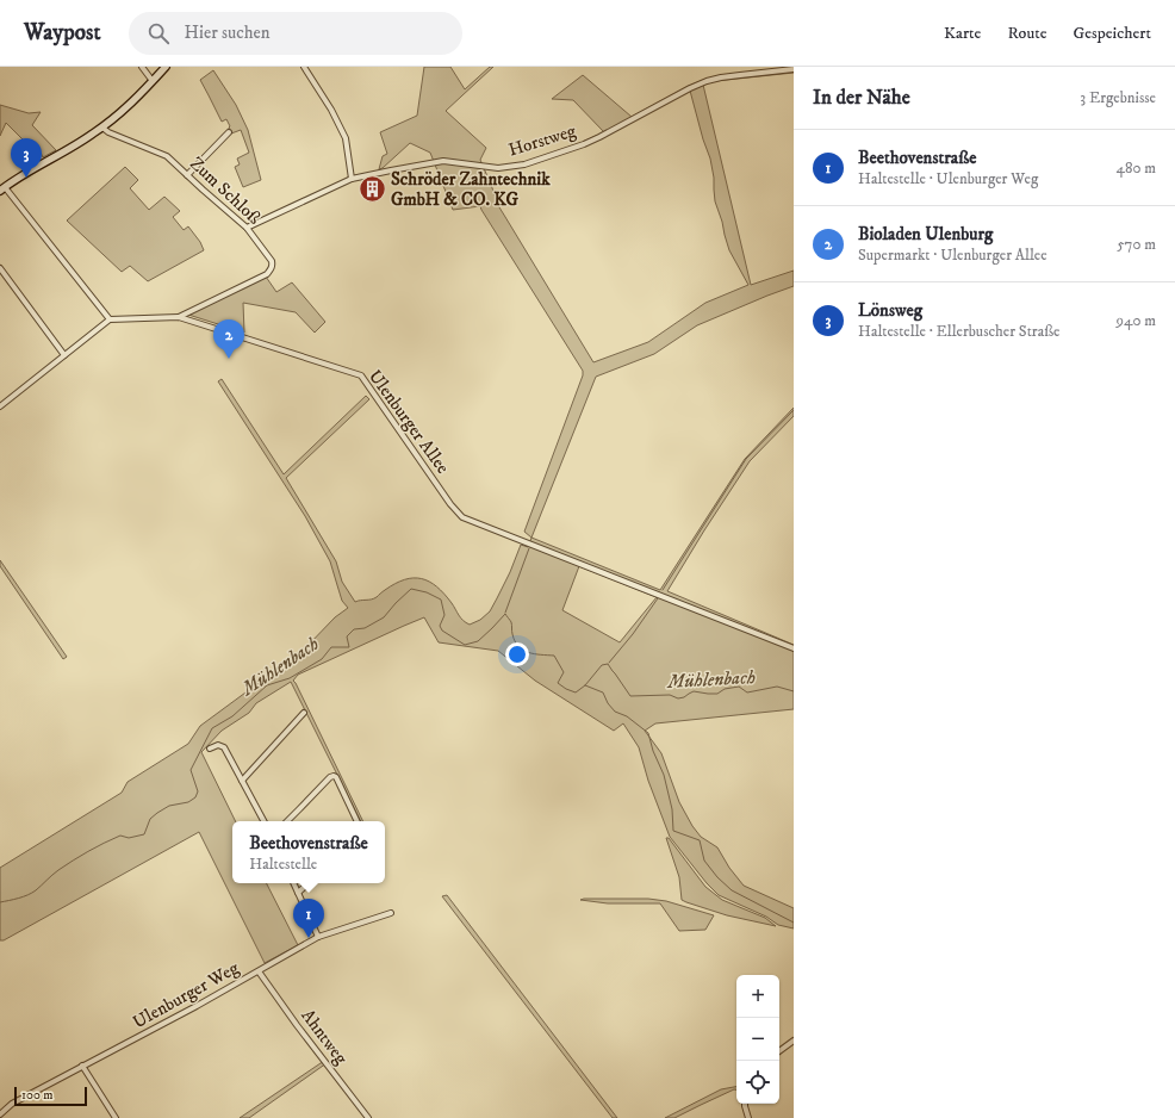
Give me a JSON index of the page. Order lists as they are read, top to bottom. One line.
{"streets":{"street":["Horstweg","Zum Schloß","Ulenburger Allee","Ulenburger Weg","Ahntweg"]},"crossings":[["Horstweg","Zum Schloß"],["Zum Schloß","Ulenburger Allee"],["Ulenburger Weg","Ahntweg"]],"water":["Mühlenbach"],"places":{"building":["Schröder Zahntechnik GmbH & CO. KG"]},"scale_bar":"100 m","page":{"header":"Waypost","search":"Hier suchen","nav":["Karte","Route","Gespeichert"],"heading":["In der Nähe","3 Ergebnisse"],"list":[{"mark":"1","name":"Beethovenstraße","note":"Haltestelle · Ulenburger Weg","value":"480 m"},{"mark":"2","name":"Bioladen Ulenburg","note":"Supermarkt · Ulenburger Allee","value":"570 m"},{"mark":"3","name":"Lönsweg","note":"Haltestelle · Ellerbuscher Straße","value":"940 m"}],"pins":["3","2","1"],"popup":["Beethovenstraße","Haltestelle"],"map_buttons":["+","−"],"scale":"100 m"}}
